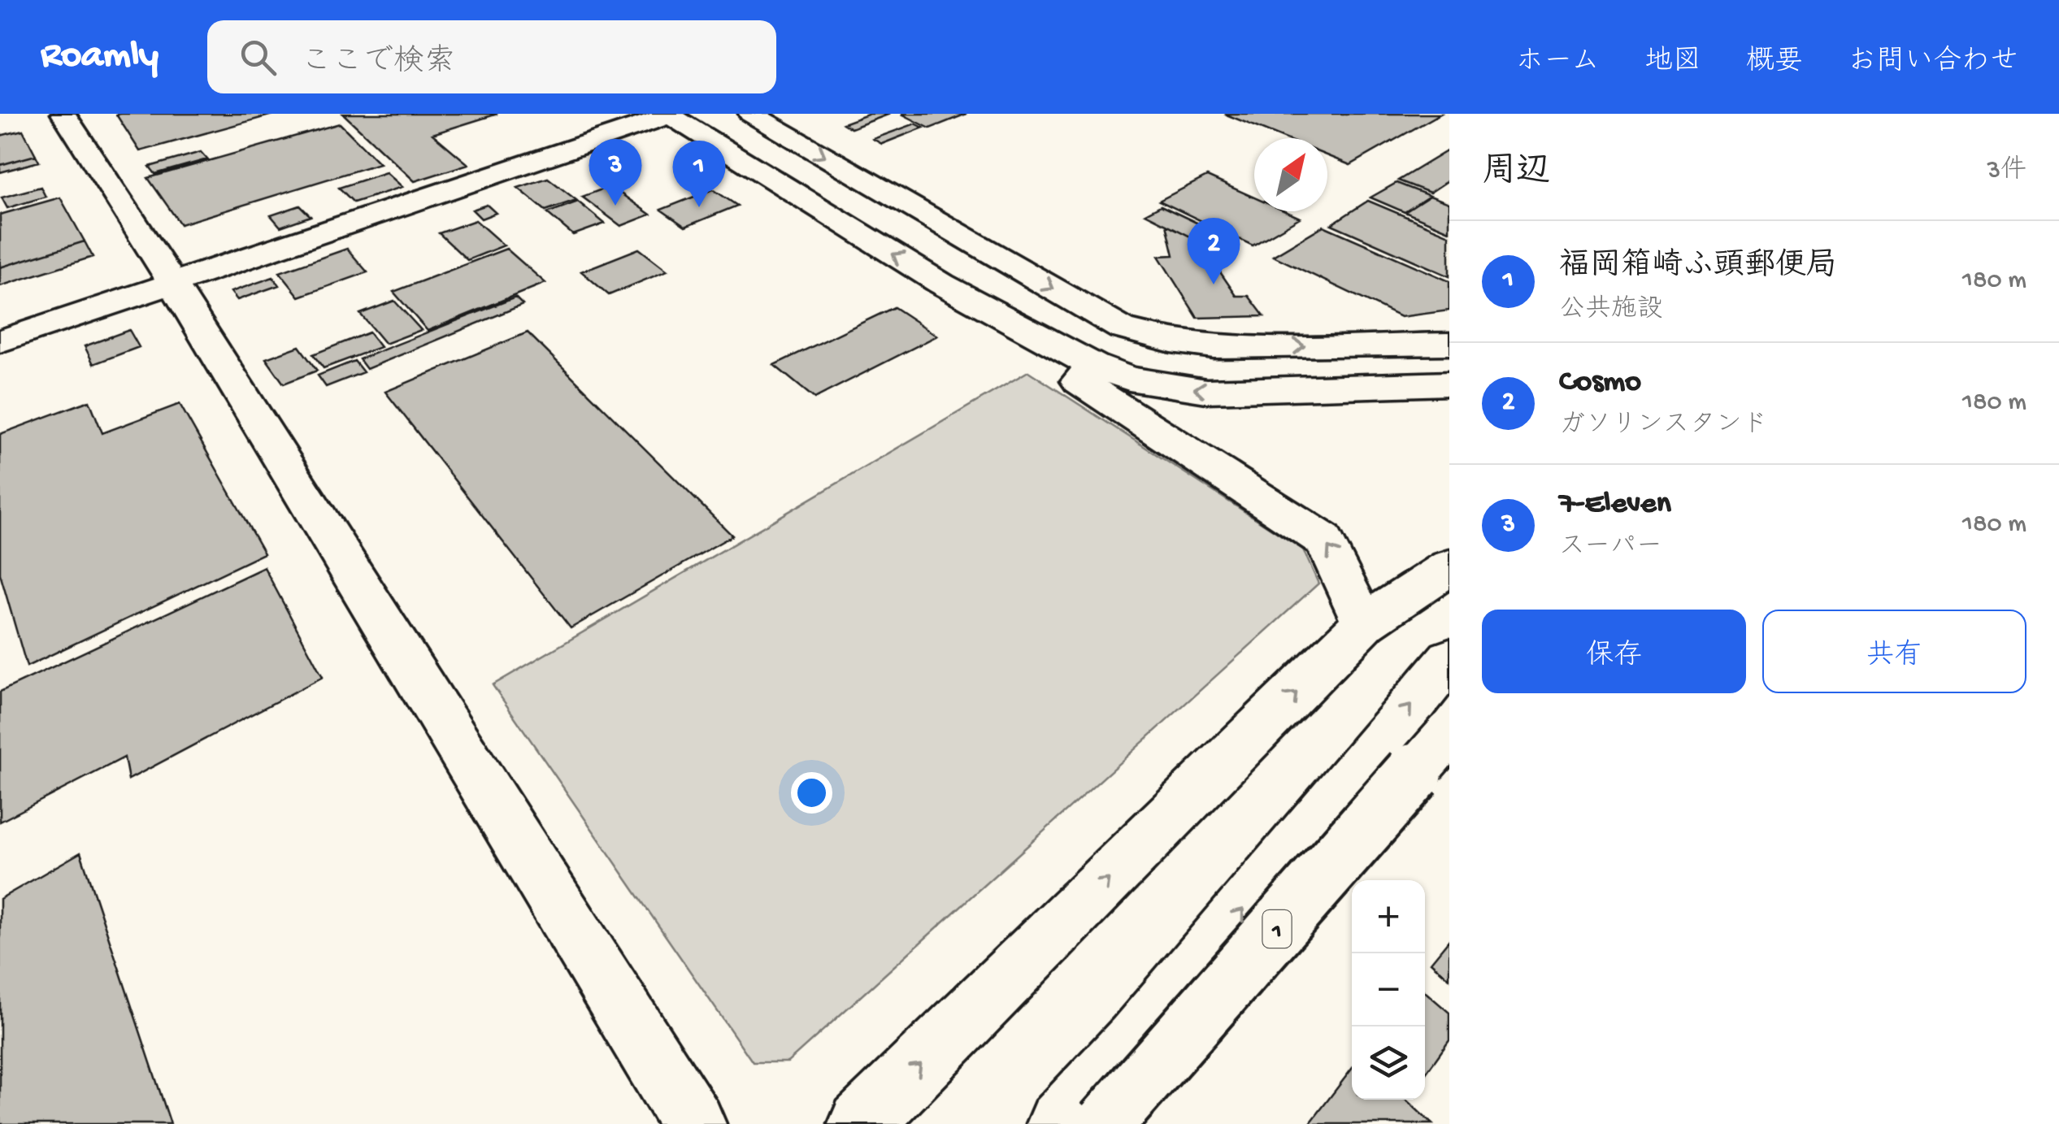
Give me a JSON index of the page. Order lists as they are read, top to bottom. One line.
{"streets":{"main road":["1"]},"north":"top right","page":{"header":"Roamly","search":"ここで検索","nav":["ホーム","地図","概要","お問い合わせ"],"heading":["周辺","3件"],"pins":["3","1","2"],"list":[{"mark":"1","name":"福岡箱崎ふ頭郵便局","note":"公共施設","value":"180 m"},{"mark":"2","name":"Cosmo","note":"ガソリンスタンド","value":"180 m"},{"mark":"3","name":"7-Eleven","note":"スーパー","value":"180 m"}],"buttons":["保存","共有"],"map_buttons":["+","−"]}}
